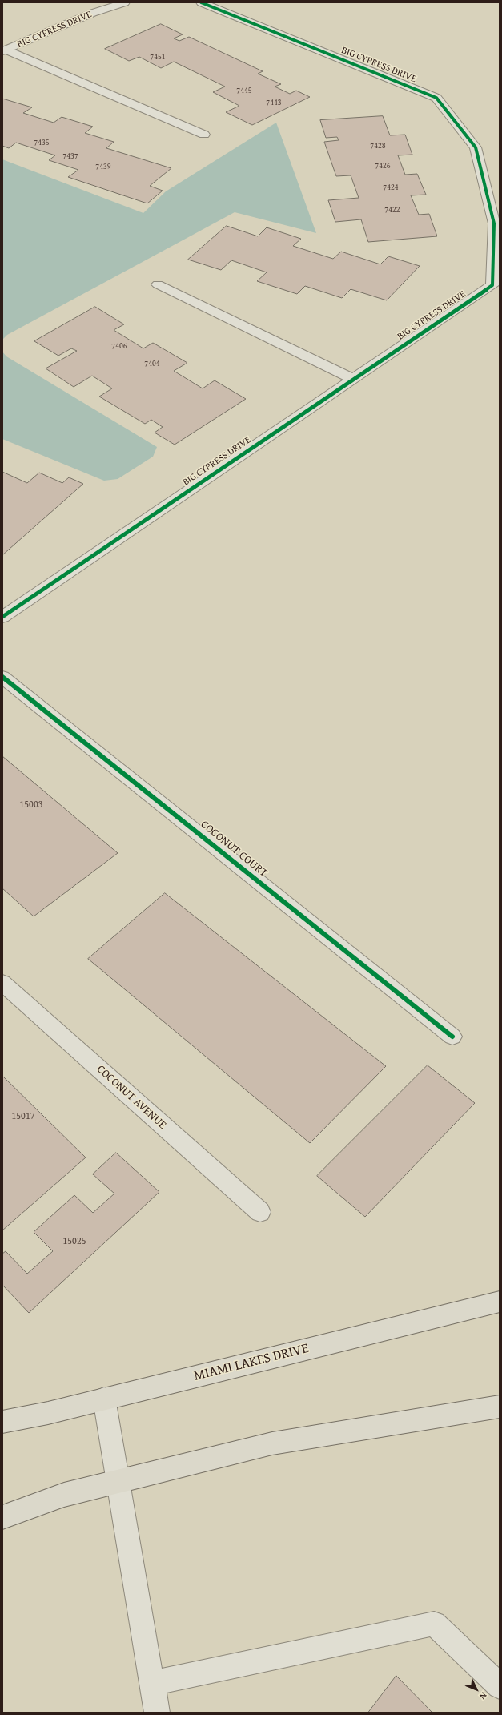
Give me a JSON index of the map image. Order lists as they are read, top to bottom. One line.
{"streets":{"main road":["MIAMI LAKES DRIVE"],"street":["BIG CYPRESS DRIVE","COCONUT COURT","COCONUT AVENUE"]},"house_numbers":["7451","7445","7443","7435","7428","7437","7426","7439","7424","7422","7406","7404","15003","15017","15025"],"north":"bottom right"}
